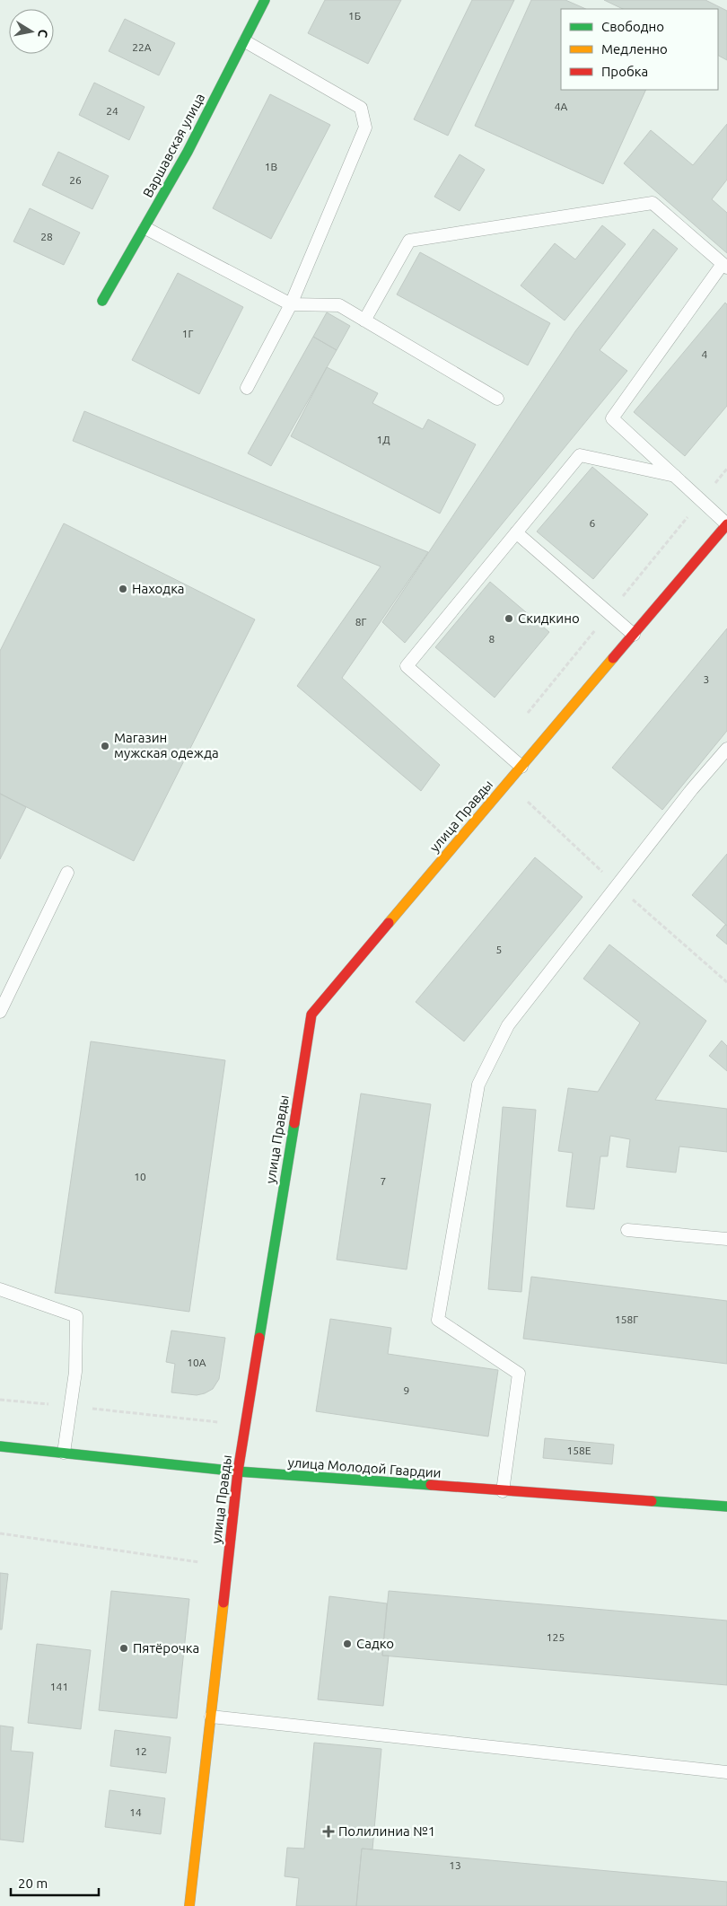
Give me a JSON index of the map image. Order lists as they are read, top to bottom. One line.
{"streets":{"street":["Варшавская улица","улица Правды","улица Молодой Гвардии"]},"crossings":[["улица Правды","улица Молодой Гвардии"]],"places":{"other":["Находка","Скидкино","Магазин мужская одежда","Садко","Пятёрочка"],"health":["Полилиниа №1"]},"house_numbers":["1Б","22А","4А","24","1В","26","28","1Г","4","1Д","6","8Г","8","3","5","10","7","158Г","10А","9","158Е","125","141","12","14","13"],"legend":["Свободно","Медленно","Пробка"],"scale_bar":"20 m","north":"right"}
